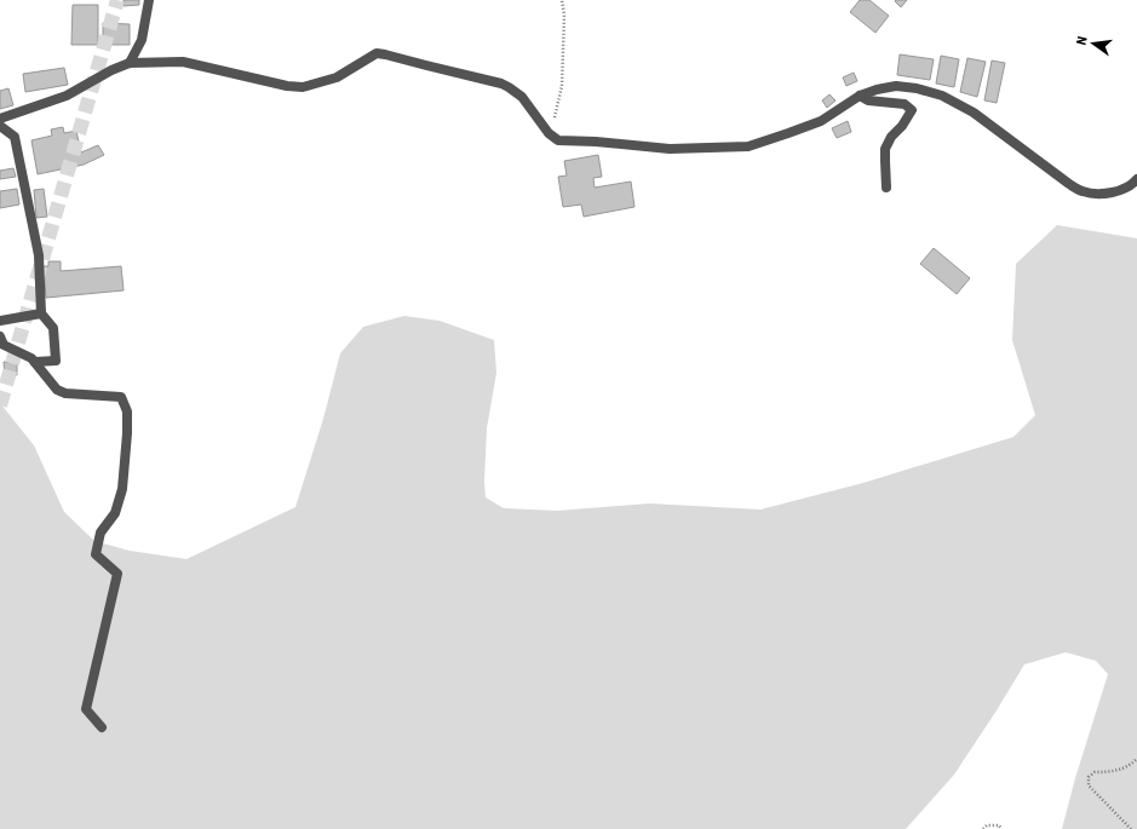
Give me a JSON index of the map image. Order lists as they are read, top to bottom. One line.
{"north":"left"}
